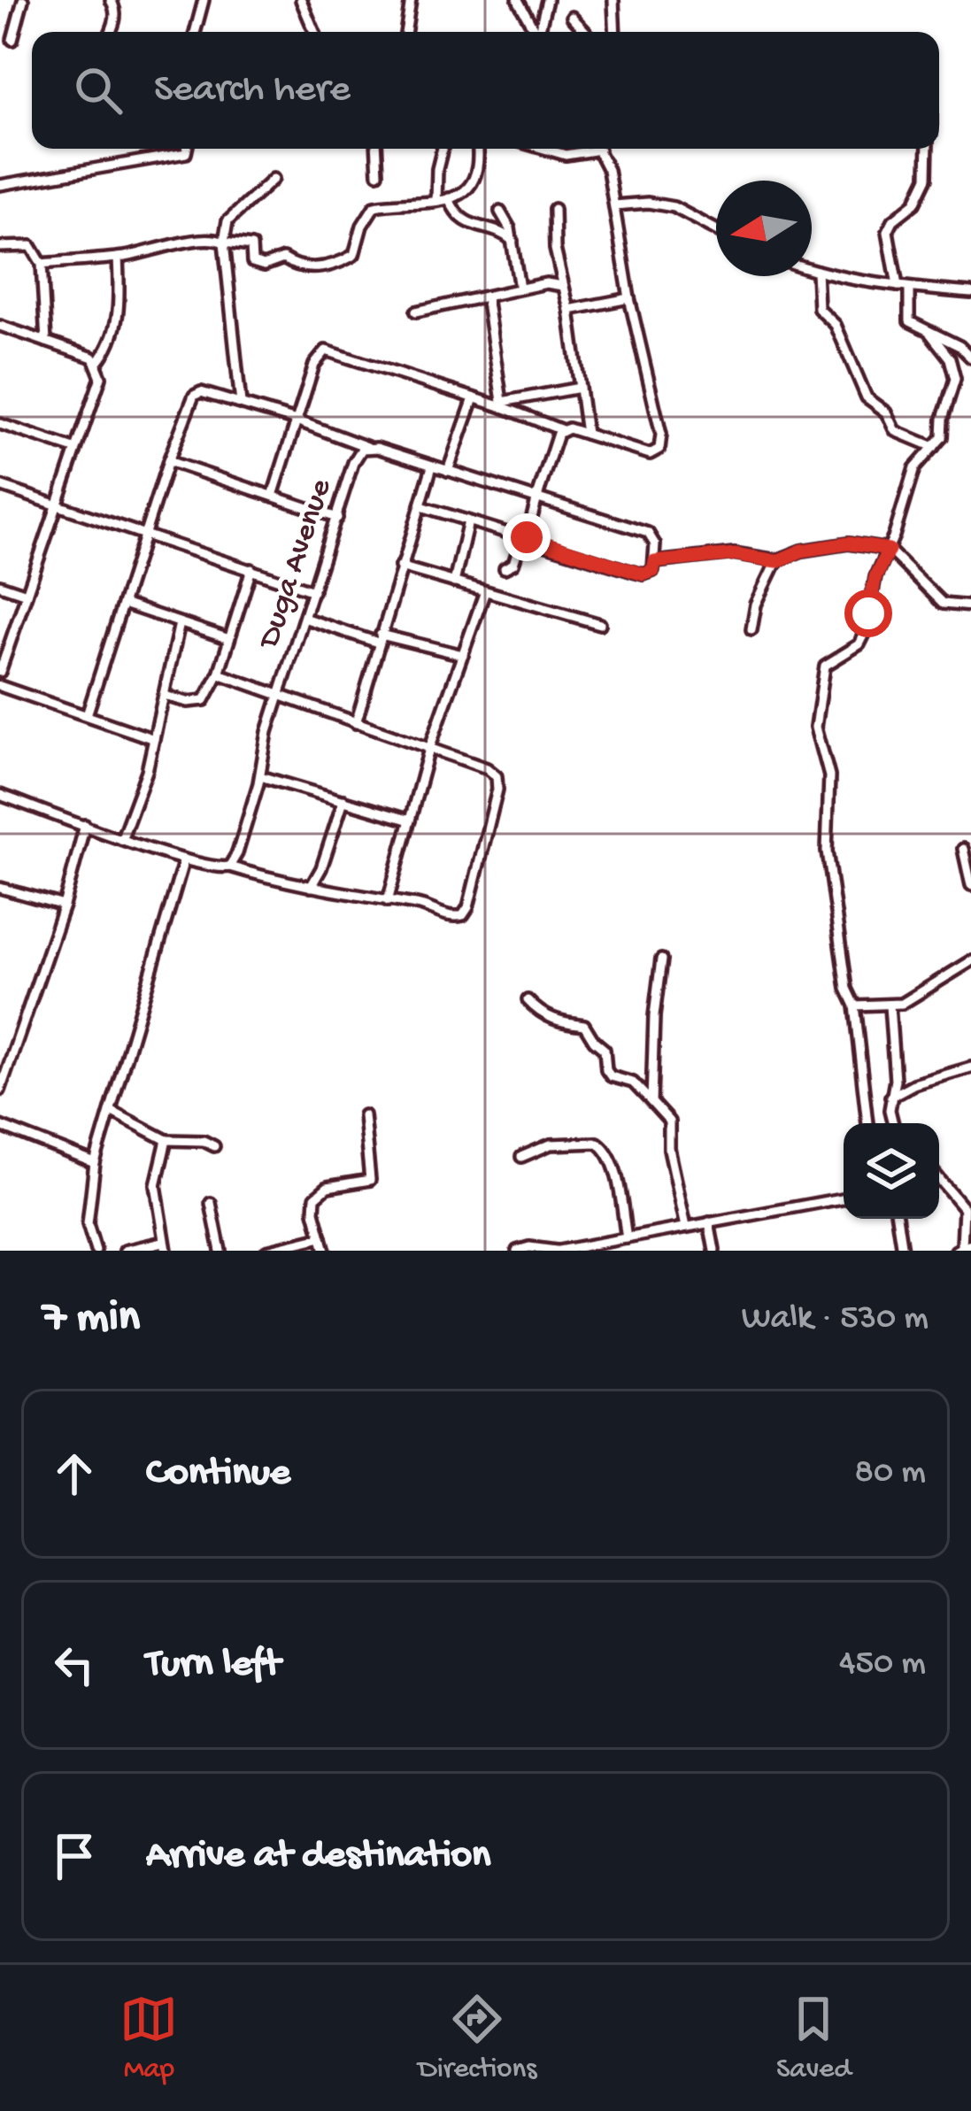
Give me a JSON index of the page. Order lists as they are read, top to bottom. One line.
{"streets":{"street":["Duga Avenue"]},"north":"left","page":{"search":"Search here","heading":["7 min","Walk · 530 m"],"list":[["Continue","80 m"],["Turn left","450 m"],"Arrive at destination"],"nav":["Map","Directions","Saved"]}}
